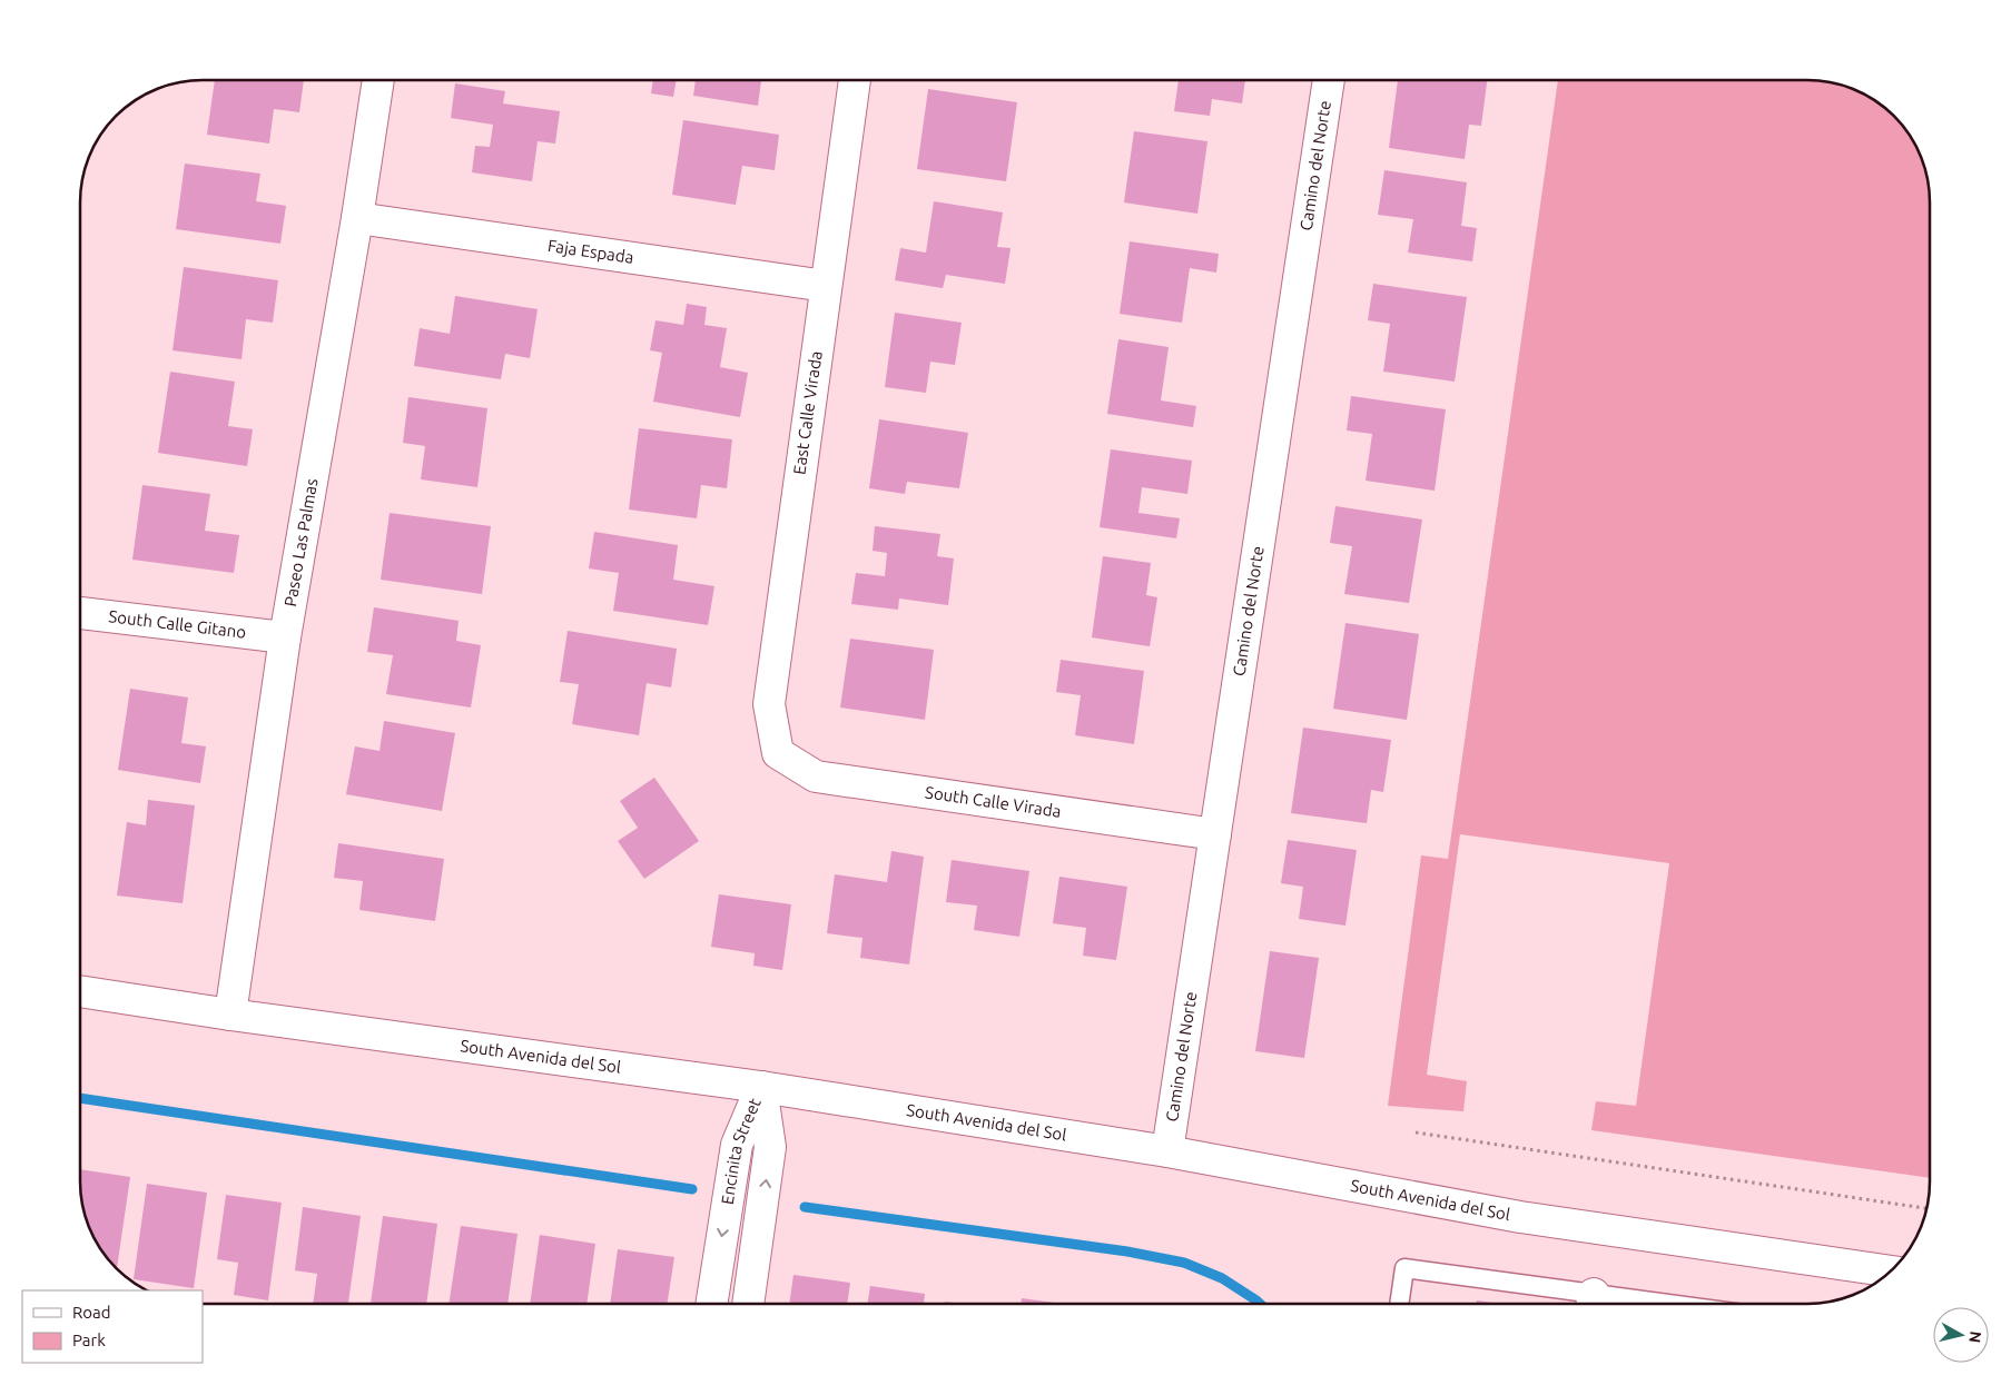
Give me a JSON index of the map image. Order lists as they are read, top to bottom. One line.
{"streets":{"street":["Camino del Norte","Faja Espada","East Calle Virada","Paseo Las Palmas","South Calle Gitano","South Calle Virada","South Avenida del Sol","Encinita Street"]},"crossings":[["Camino del Norte","South Calle Virada"],["Camino del Norte","South Avenida del Sol"],["Faja Espada","East Calle Virada"],["Faja Espada","Paseo Las Palmas"],["East Calle Virada","South Calle Virada"],["Paseo Las Palmas","South Calle Gitano"],["Paseo Las Palmas","South Avenida del Sol"],["South Avenida del Sol","Encinita Street"]],"legend":["Road","Park"],"north":"right"}
